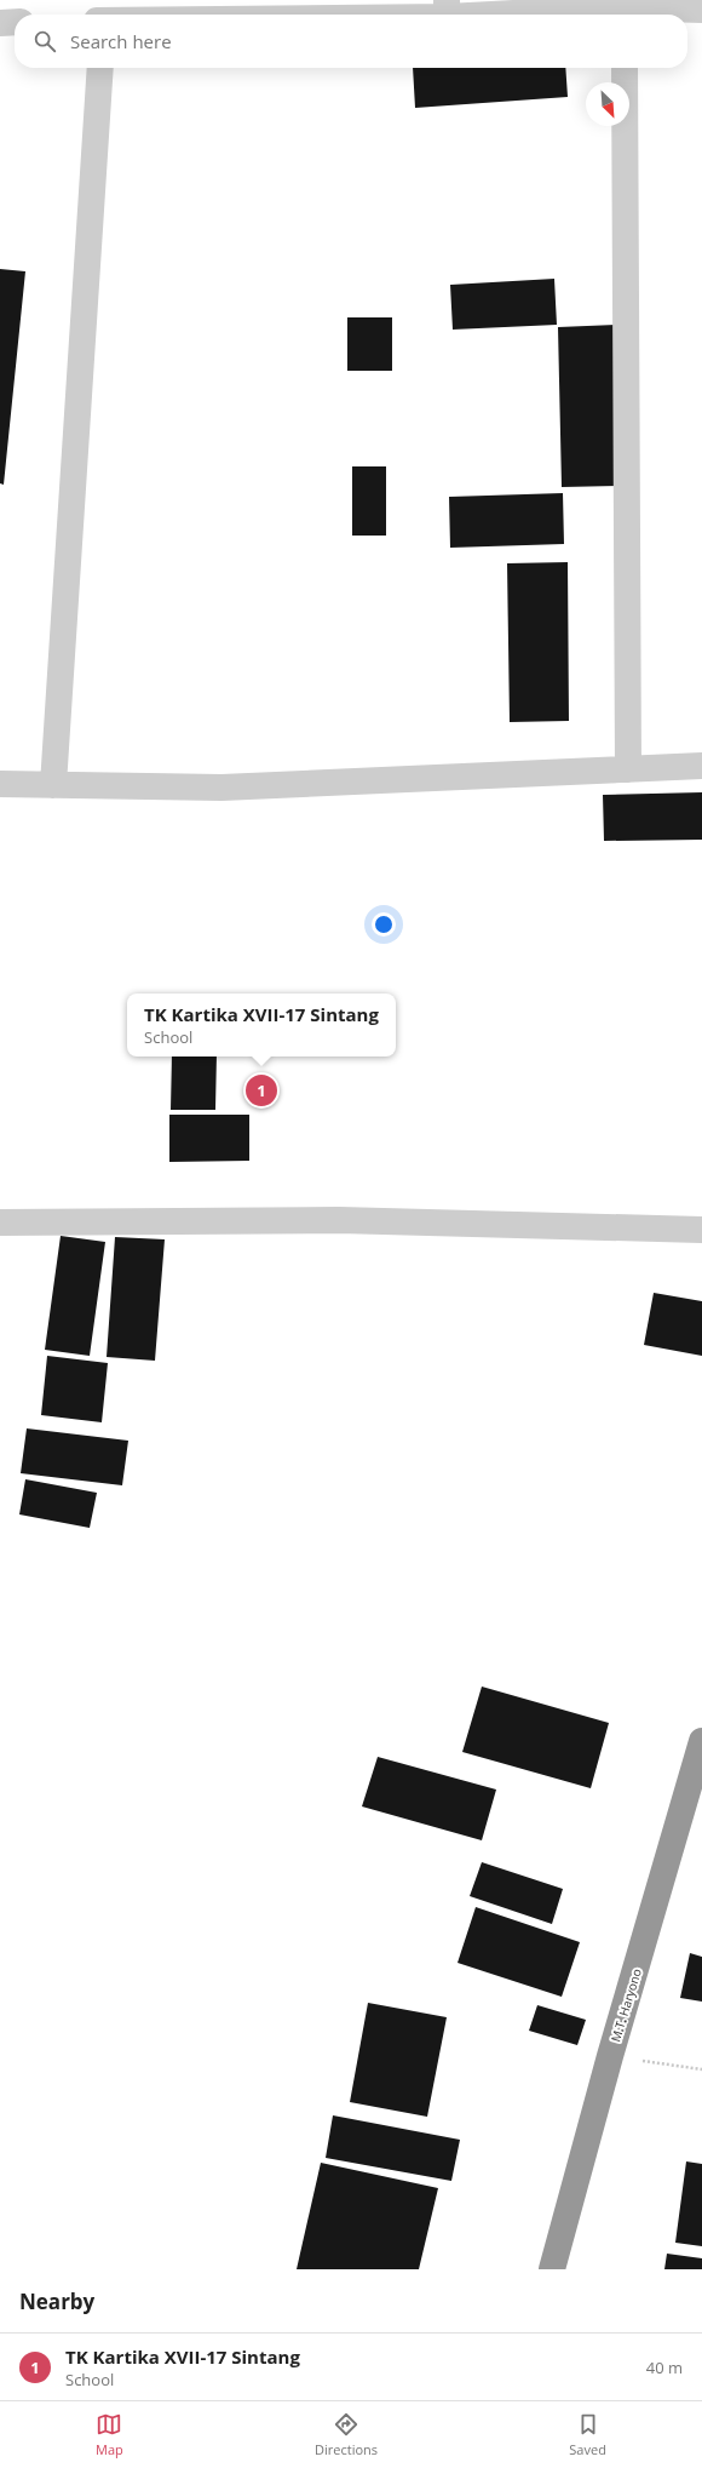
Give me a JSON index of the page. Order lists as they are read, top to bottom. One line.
{"streets":{"highway":["M.T. Haryono"]},"north":"bottom right","page":{"search":"Search here","popup":["TK Kartika XVII-17 Sintang","School"],"pins":"1","heading":"Nearby","list":[{"mark":"1","name":"TK Kartika XVII-17 Sintang","note":"School","value":"40 m"}],"nav":["Map","Directions","Saved"]}}
